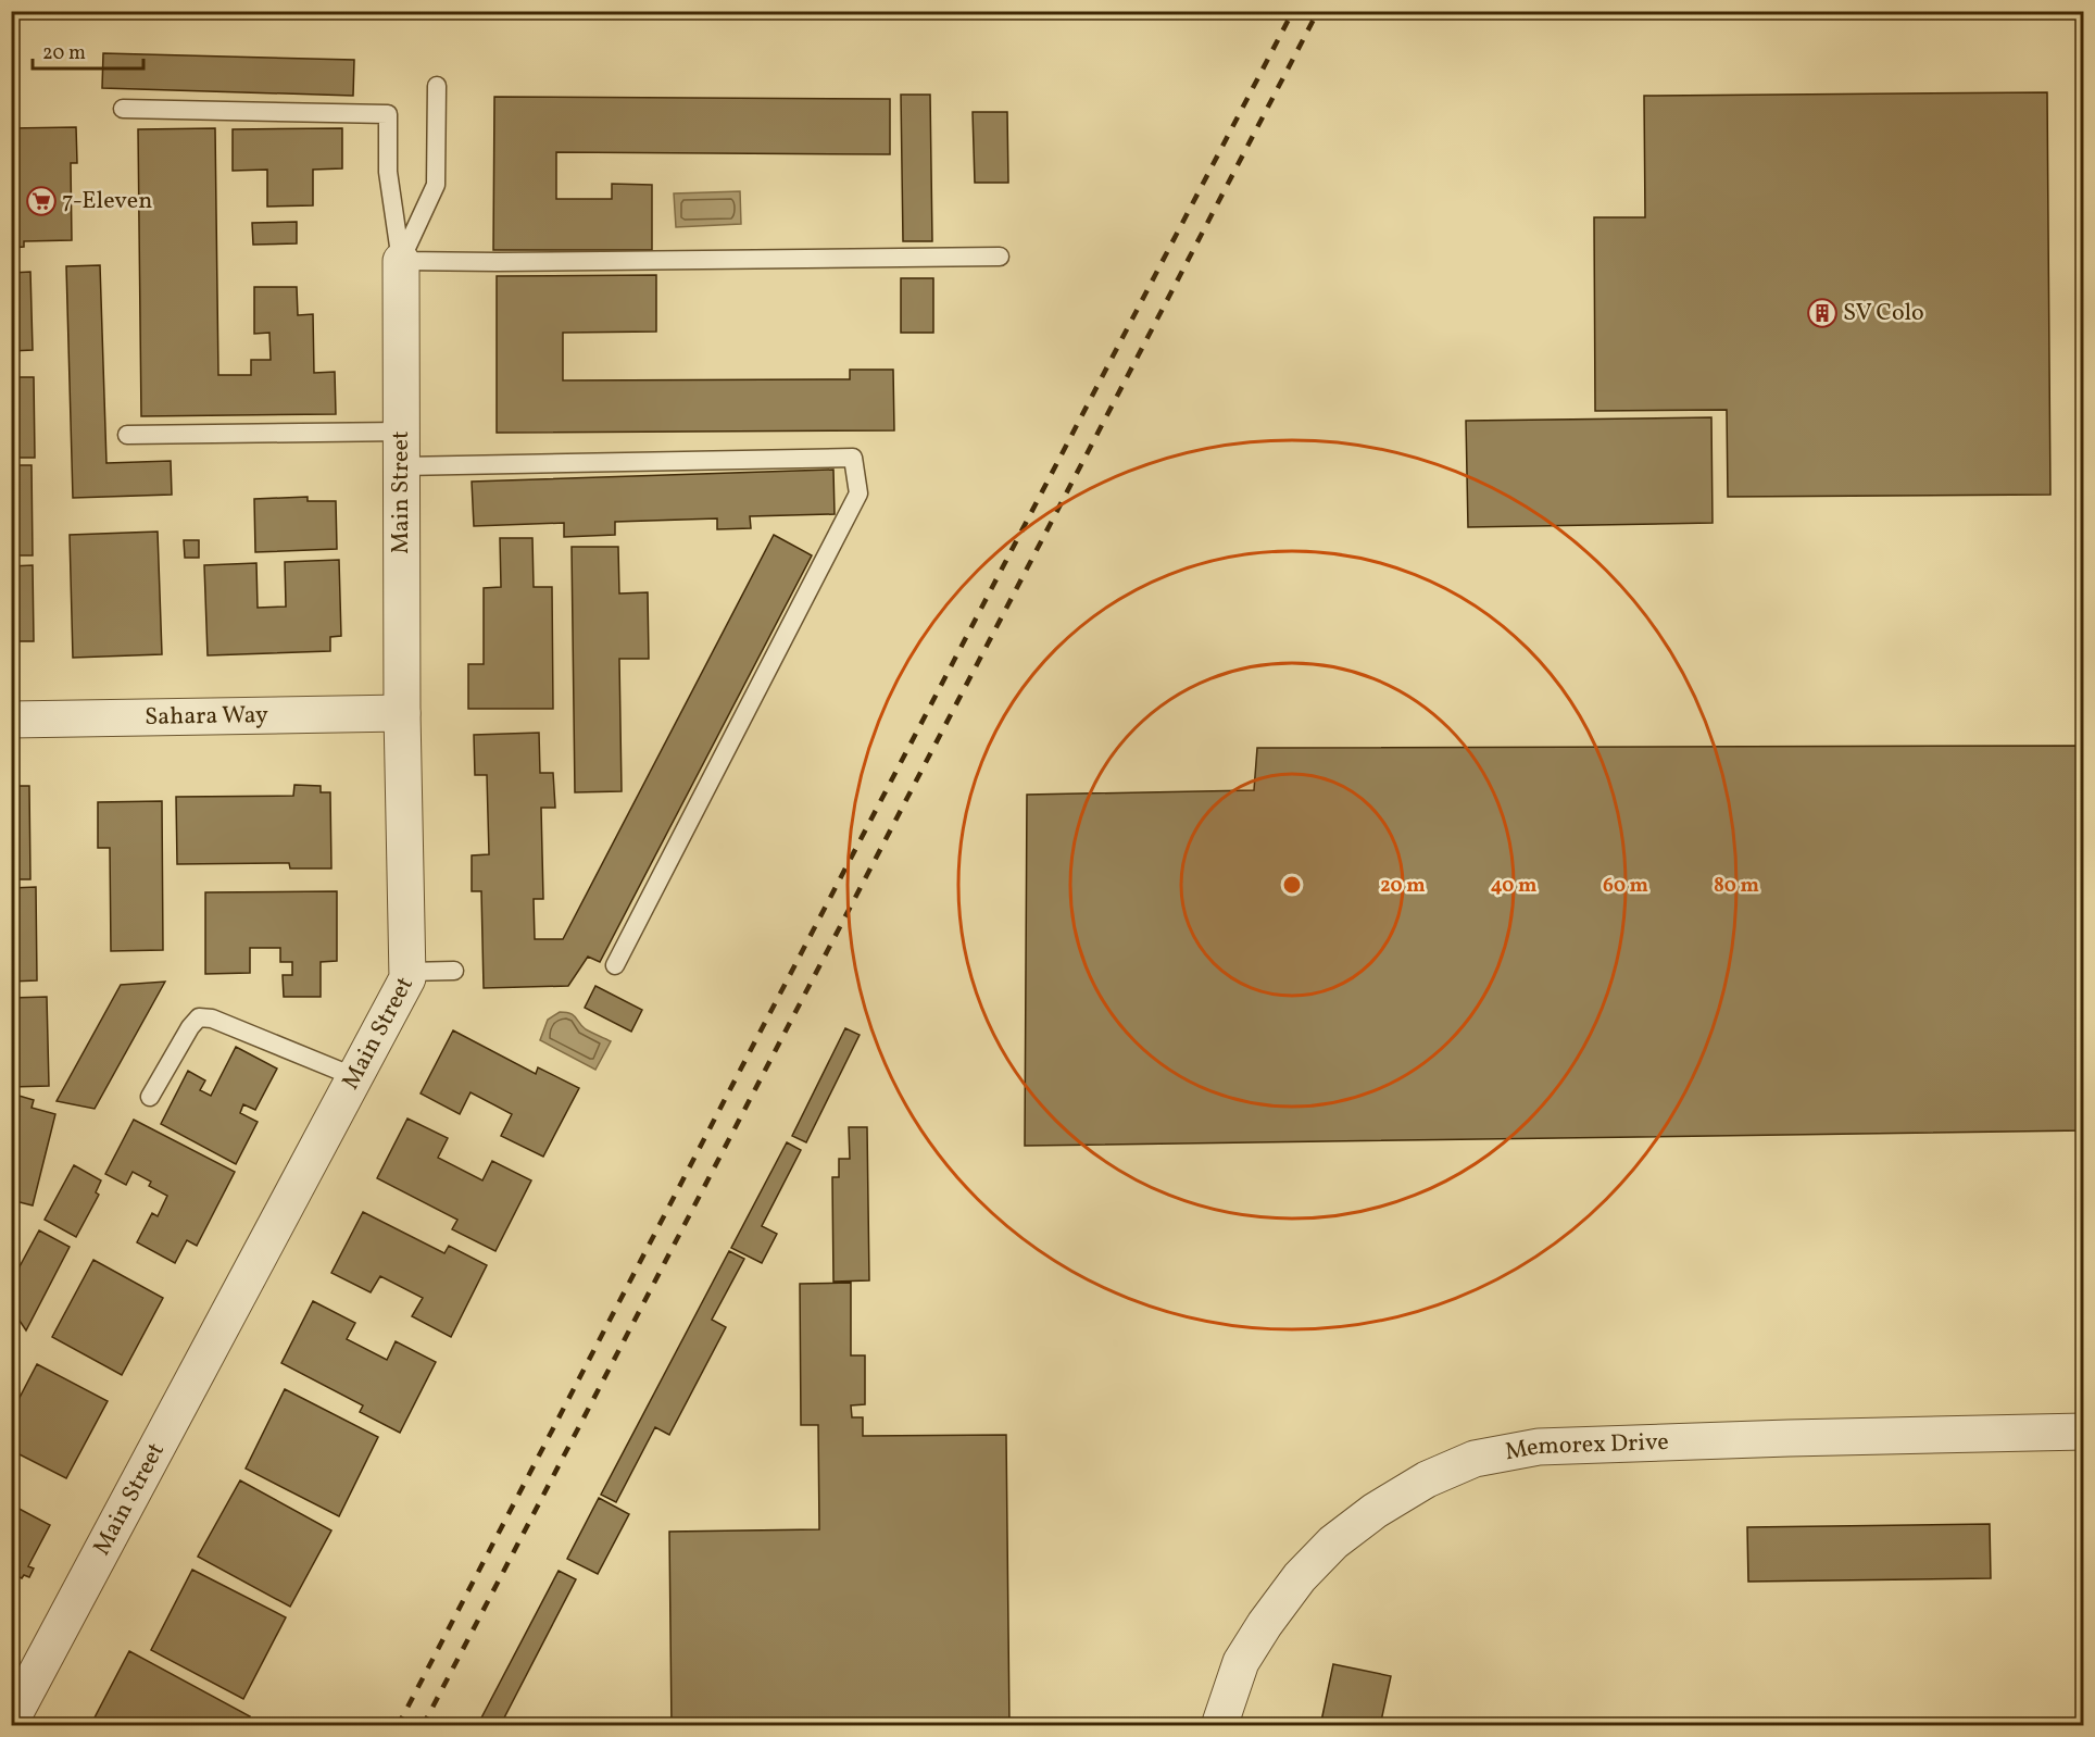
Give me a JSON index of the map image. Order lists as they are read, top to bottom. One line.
{"streets":{"street":["Main Street","Sahara Way","Memorex Drive"]},"crossings":[["Main Street","Sahara Way"]],"places":{"supermarket":["7-Eleven"],"building":["SV Colo"]},"scale_bar":"20 m","rings":["20 m","40 m","60 m","80 m"]}
